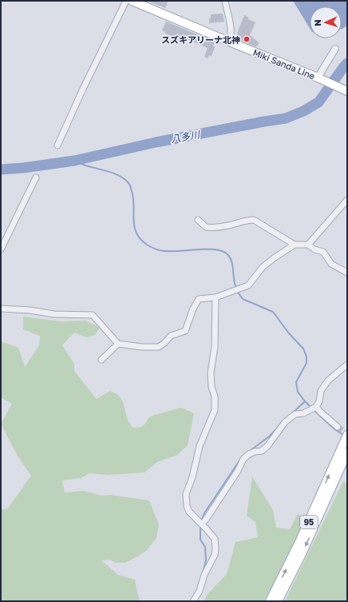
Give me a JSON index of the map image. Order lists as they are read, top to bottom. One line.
{"streets":{"main road":["Miki Sanda Line","95"]},"water":["八多川"],"places":["スズキアリーナ北神"],"north":"left"}
